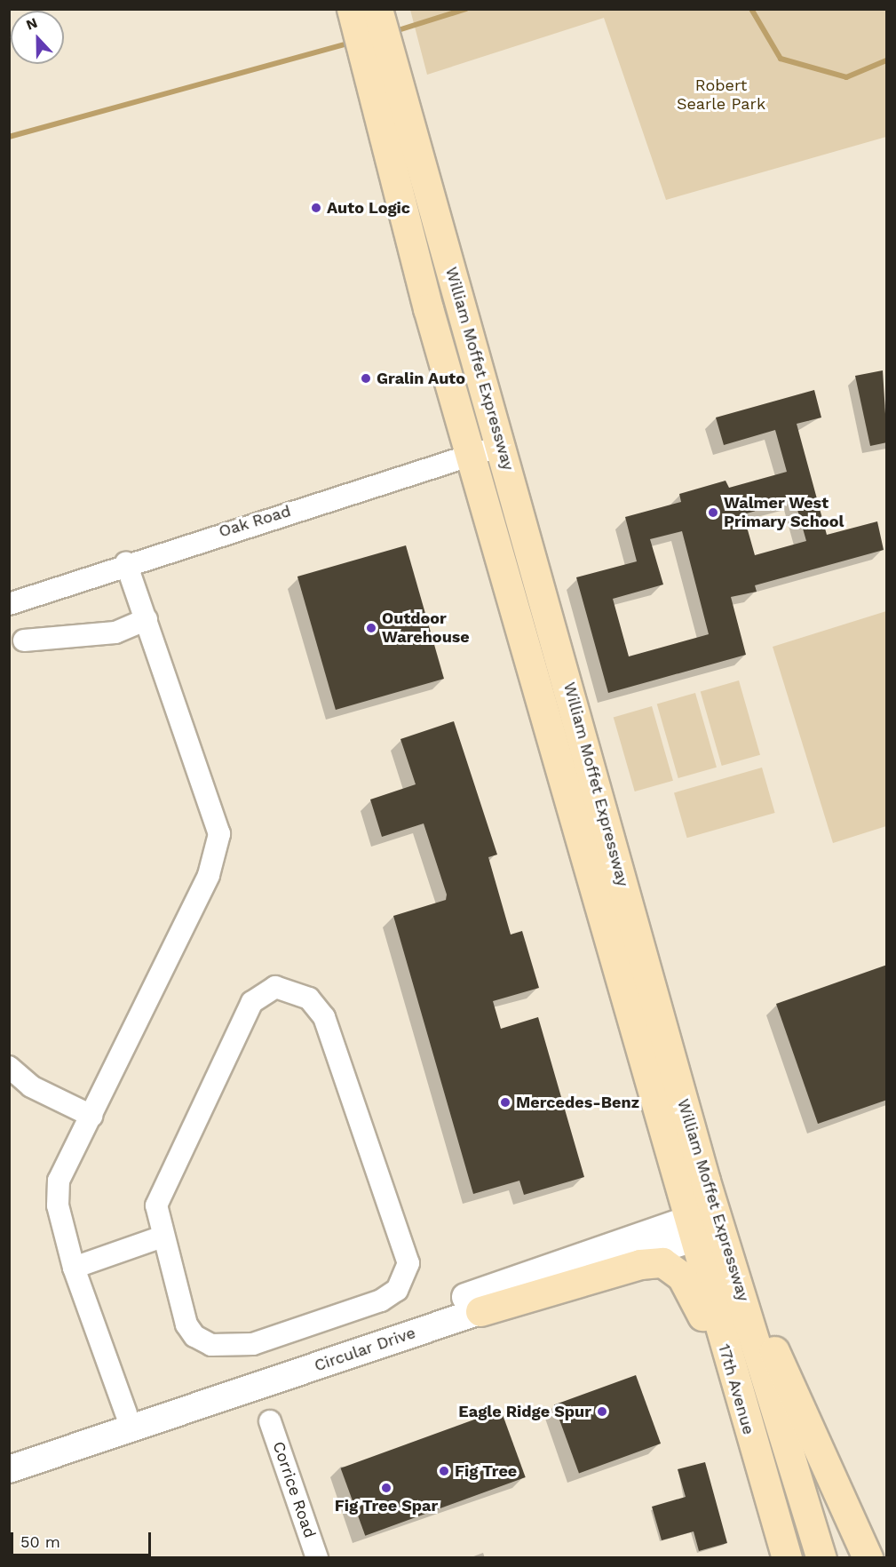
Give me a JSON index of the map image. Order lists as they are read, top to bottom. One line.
{"streets":{"main road":["William Moffet Expressway","17th Avenue"],"street":["Oak Road","Circular Drive","Corrice Road"]},"crossings":[["William Moffet Expressway","Oak Road"],["William Moffet Expressway","Circular Drive"],["William Moffet Expressway","17th Avenue"],["Circular Drive","17th Avenue"]],"parks":["Robert Searle Park"],"places":["Auto Logic","Gralin Auto","Walmer West Primary School","Outdoor Warehouse","Mercedes-Benz","Eagle Ridge Spur","Fig Tree","Fig Tree Spar"],"scale_bar":"50 m","north":"top"}
